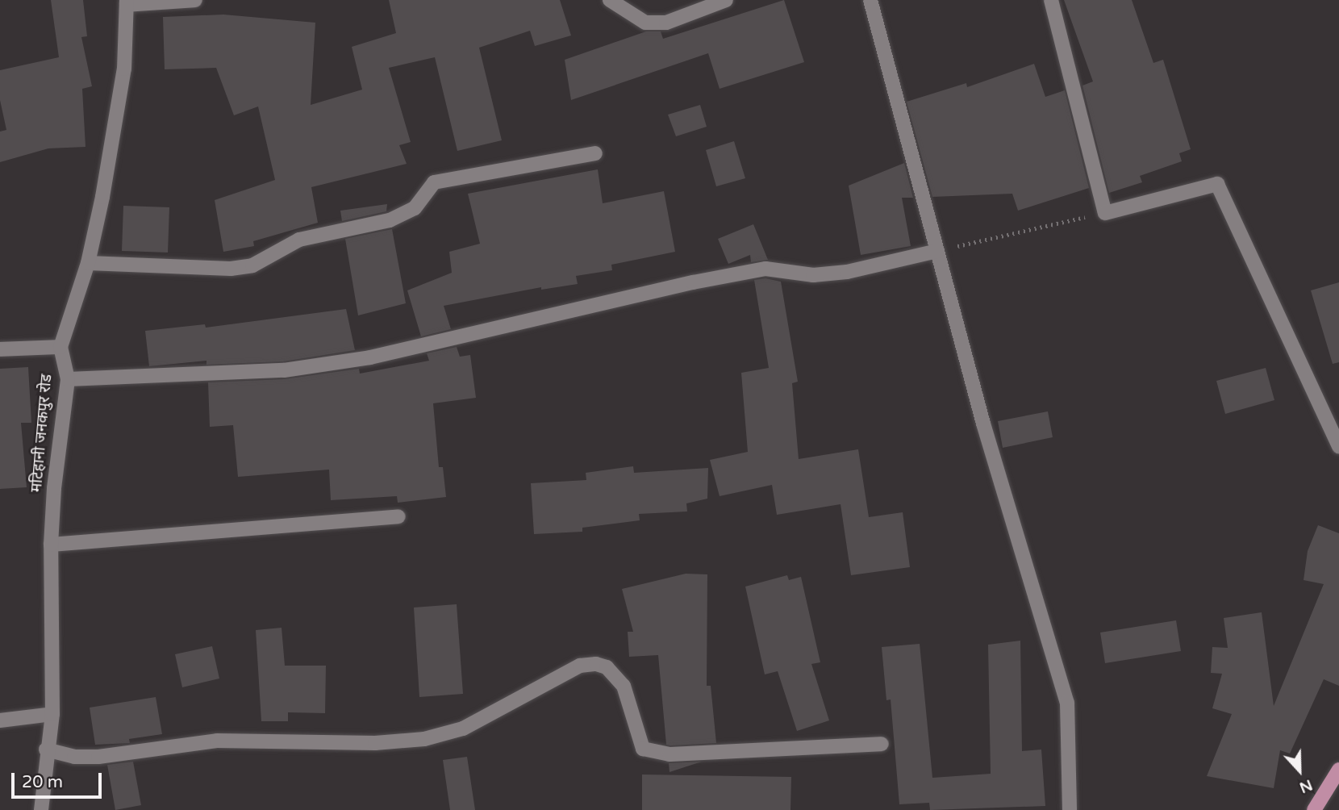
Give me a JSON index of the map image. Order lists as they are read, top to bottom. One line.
{"streets":{"street":["मटिहानी जनकपुर रोड"]},"scale_bar":"20 m","north":"bottom"}
